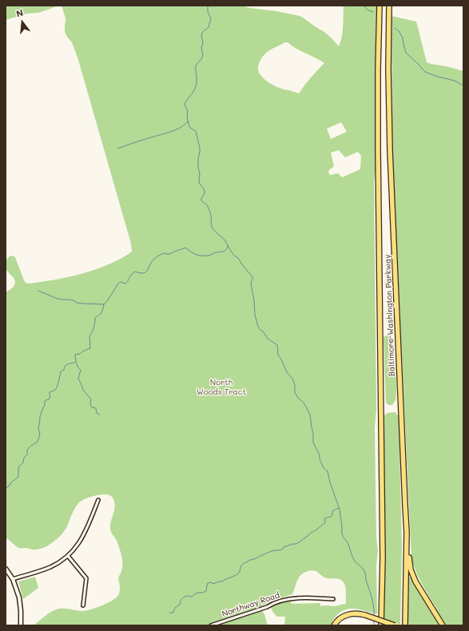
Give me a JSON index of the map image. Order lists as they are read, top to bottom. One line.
{"streets":{"highway":["Baltimore-Washington Parkway"],"street":["Northway Road"]},"parks":["North Woods Tract"],"north":"top"}
